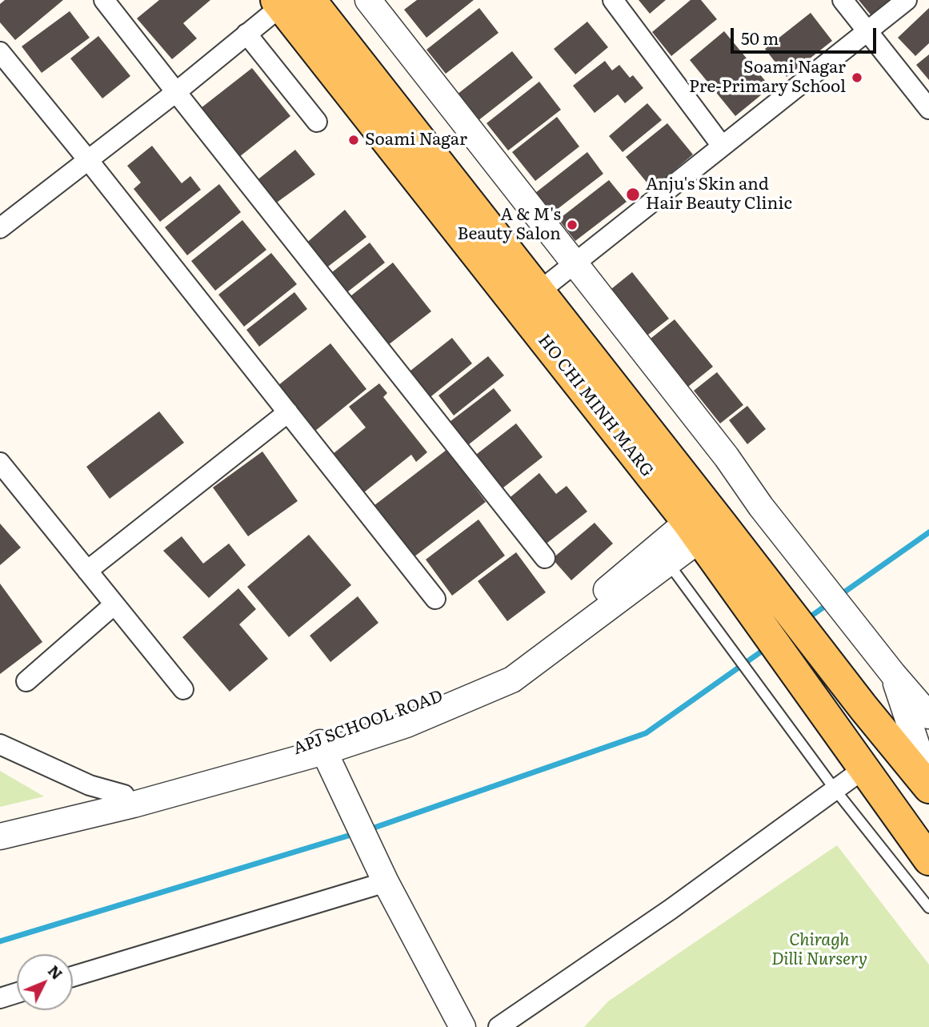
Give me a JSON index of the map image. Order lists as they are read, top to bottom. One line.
{"streets":{"main road":["HO CHI MINH MARG"],"street":["APJ SCHOOL ROAD"]},"parks":["Chiragh Dilli Nursery"],"places":["Soami Nagar Pre-Primary School","Soami Nagar","Anju's Skin and Hair Beauty Clinic","A & M's Beauty Salon"],"scale_bar":"50 m","north":"top right"}
